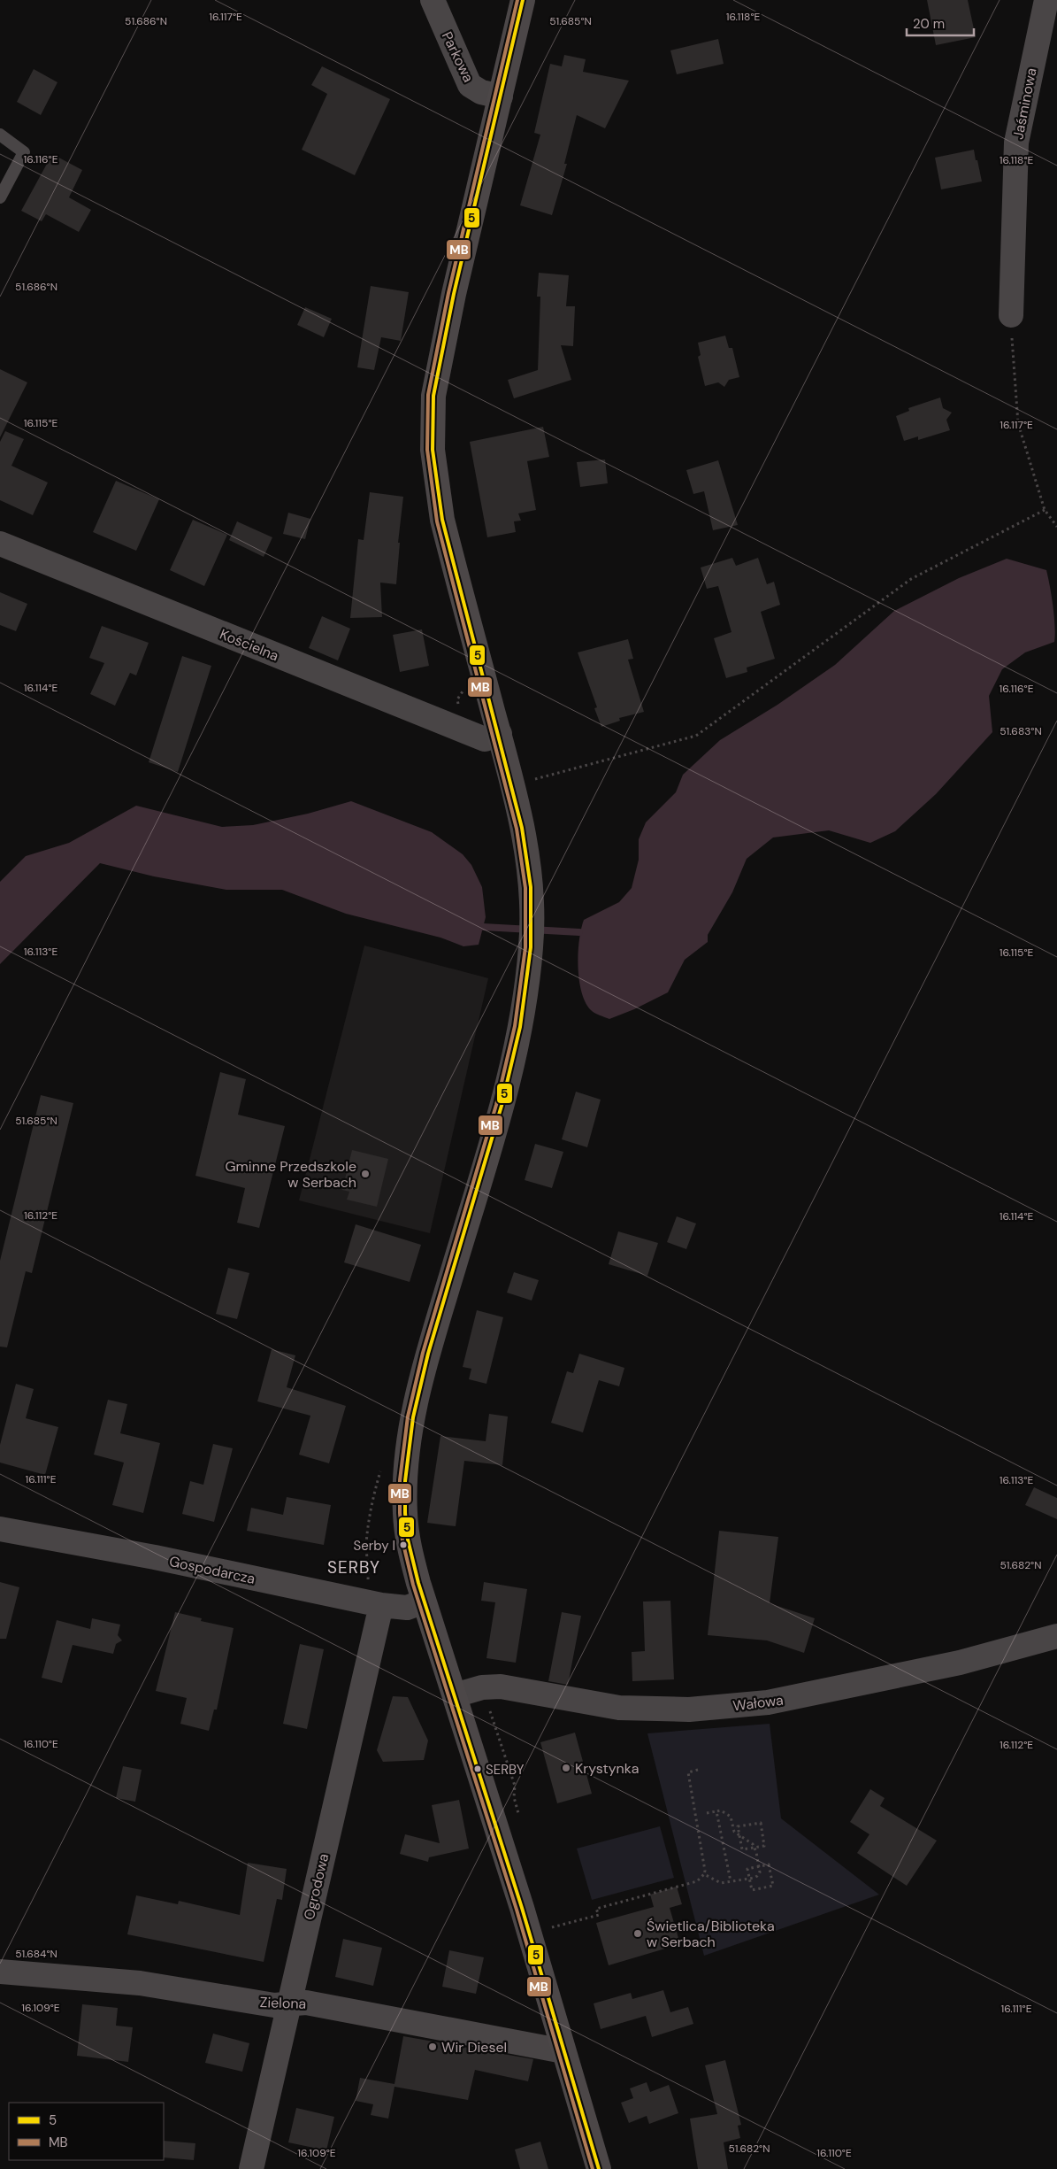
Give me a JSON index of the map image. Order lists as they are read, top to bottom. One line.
{"streets":{"street":["Parkowa","Jaśminowa","Kościelna","Gospodarcza","Wałowa","Ogrodowa","Zielona"]},"crossings":[["Gospodarcza","Ogrodowa"],["Ogrodowa","Zielona"]],"districts":["SERBY"],"places":["Gminne Przedszkole w Serbach","Serby I","Krystynka","SERBY","Świetlica/Biblioteka w Serbach","Wir Diesel"],"lines":["transit line 5","transit line MB"],"legend":["5","MB"],"scale_bar":"20 m","coordinates":["16.118°E","16.117°E","51.686°N","51.685°N","16.116°E","16.115°E","16.114°E","51.683°N","16.113°E","16.112°E","16.111°E","51.682°N","16.110°E","51.684°N","16.109°E"]}
